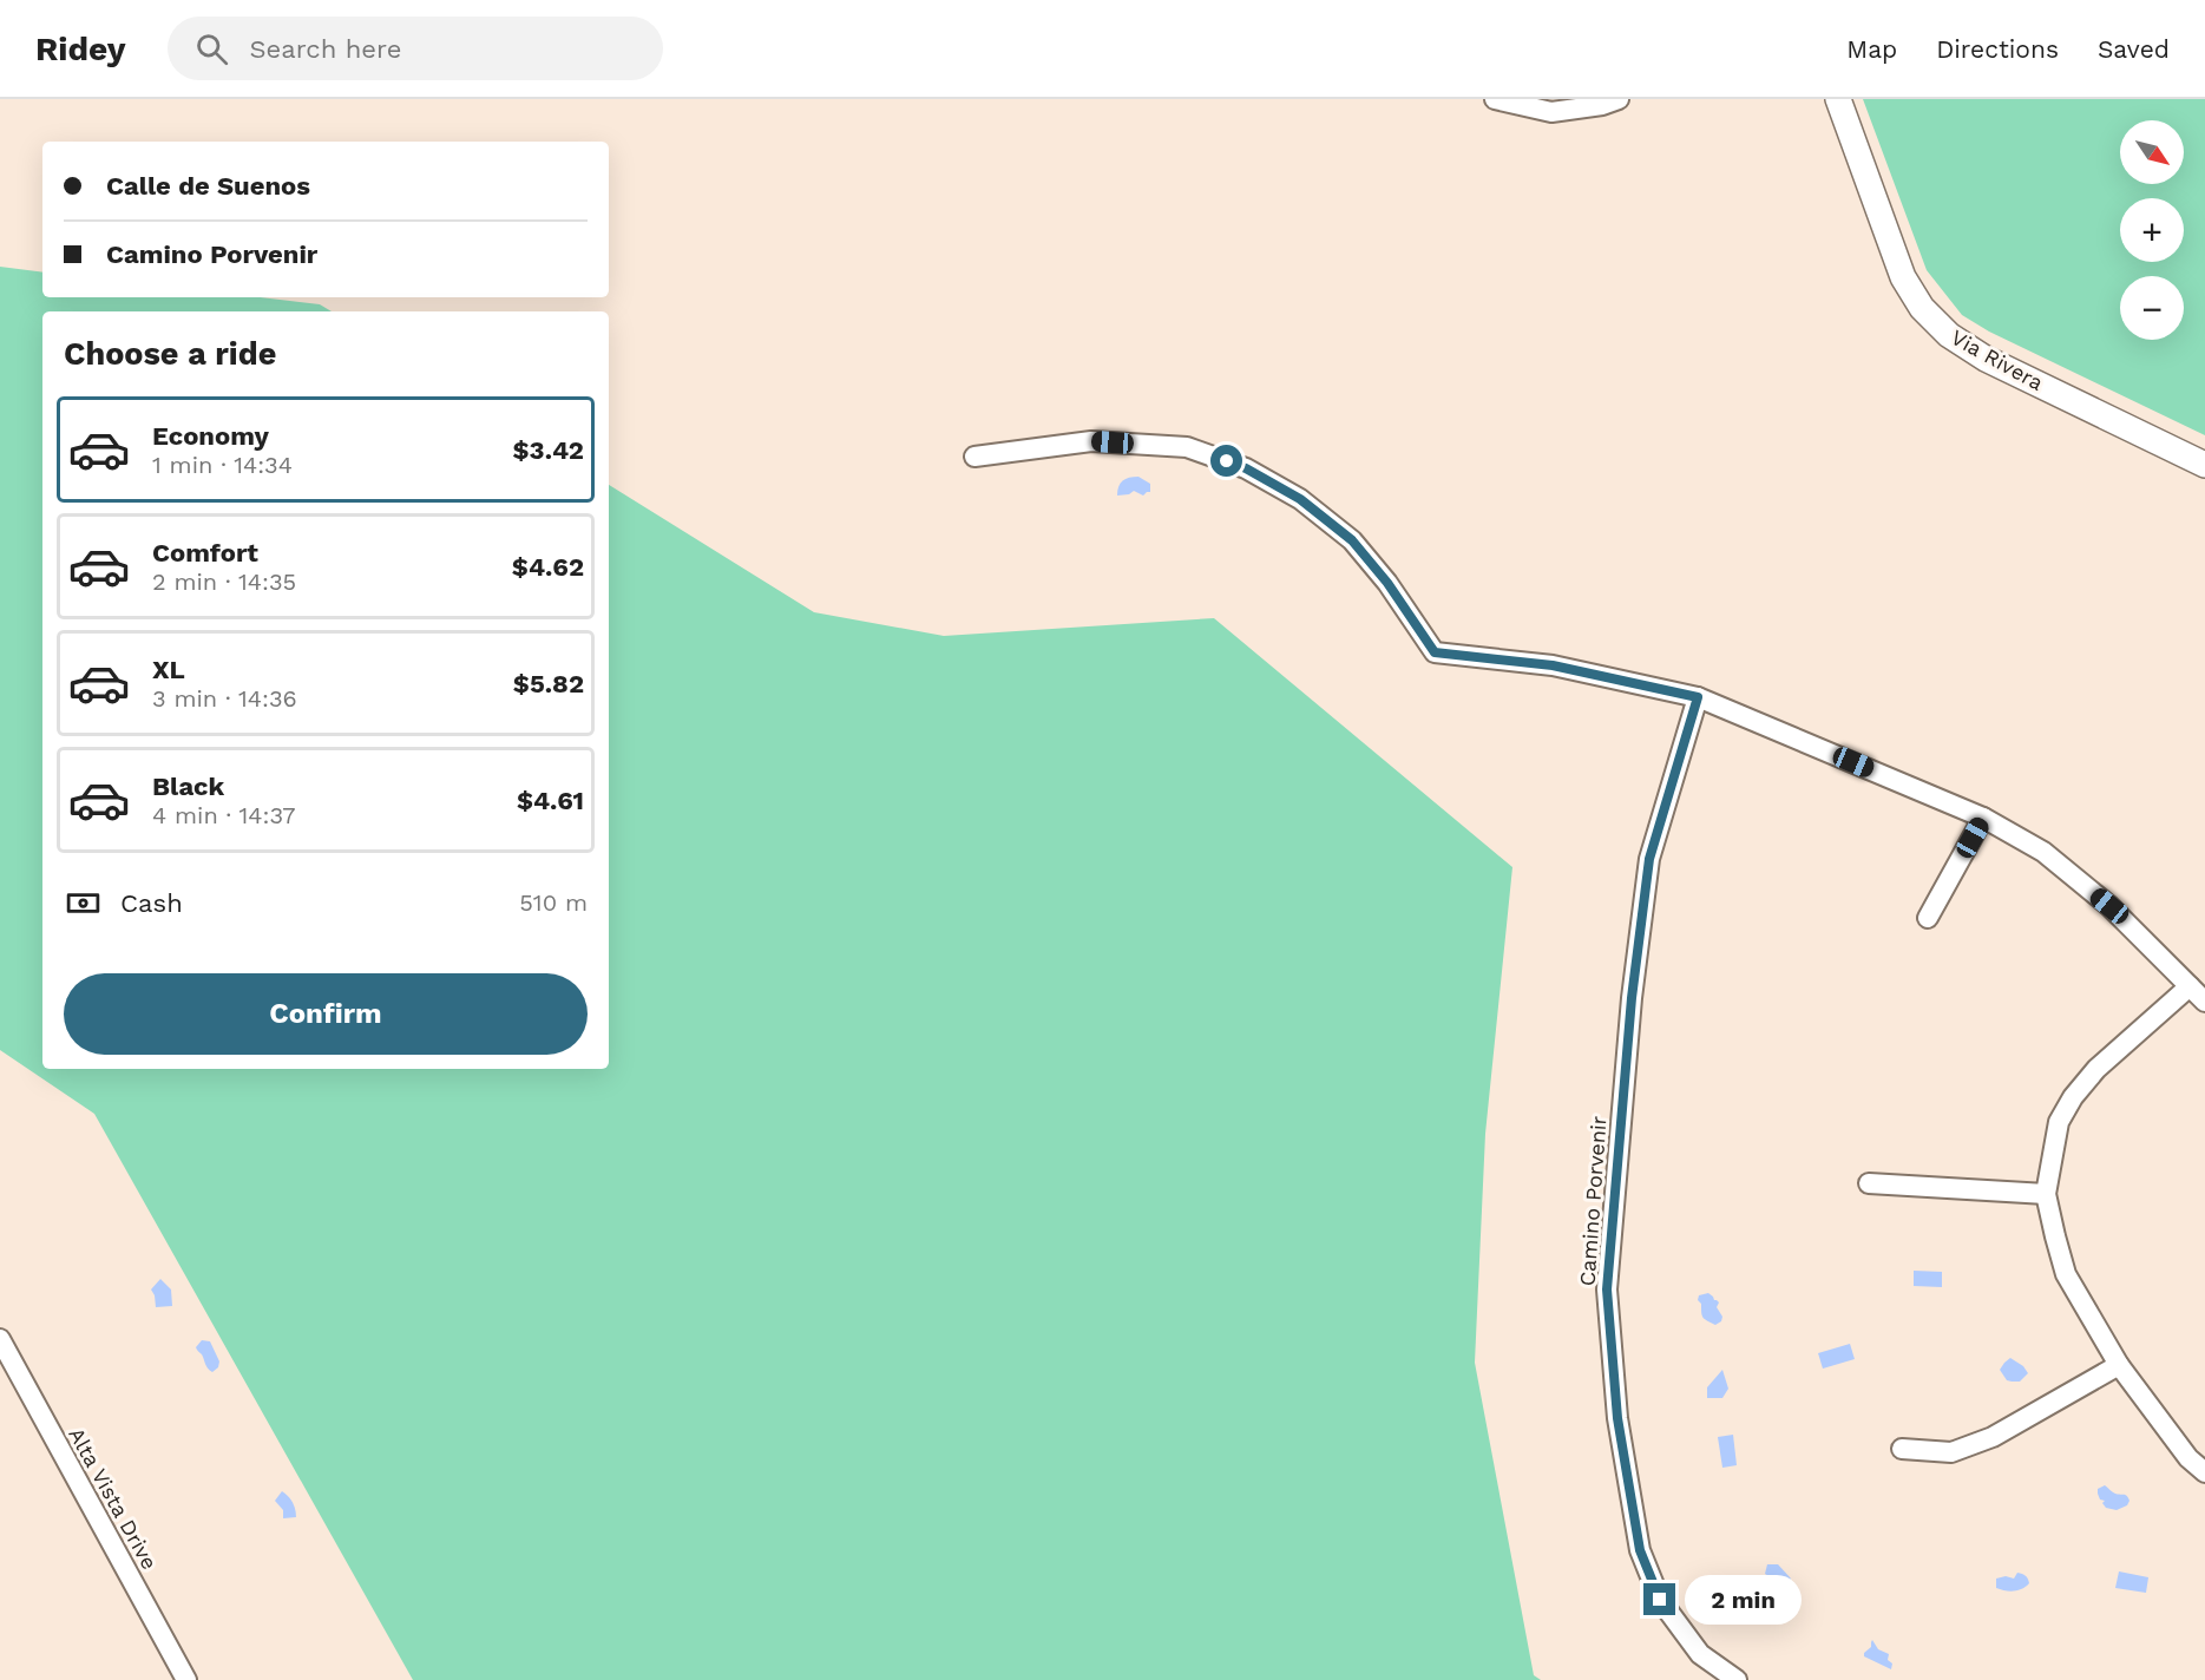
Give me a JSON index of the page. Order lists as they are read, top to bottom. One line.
{"streets":{"street":["Via Rivera","Camino Porvenir","Alta Vista Drive"]},"north":"bottom right","page":{"header":"Ridey","search":"Search here","nav":["Map","Directions","Saved"],"map_buttons":["+","−"],"banner":["Calle de Suenos","Camino Porvenir"],"heading":"Choose a ride","list":[{"name":"Economy","note":"1 min · 14:34","value":"$3.42"},{"name":"Comfort","note":"2 min · 14:35","value":"$4.62"},{"name":"XL","note":"3 min · 14:36","value":"$5.82"},{"name":"Black","note":"4 min · 14:37","value":"$4.61"}],"pay":["Cash","510 m"],"buttons":"Confirm","bubble":"2 min"}}
